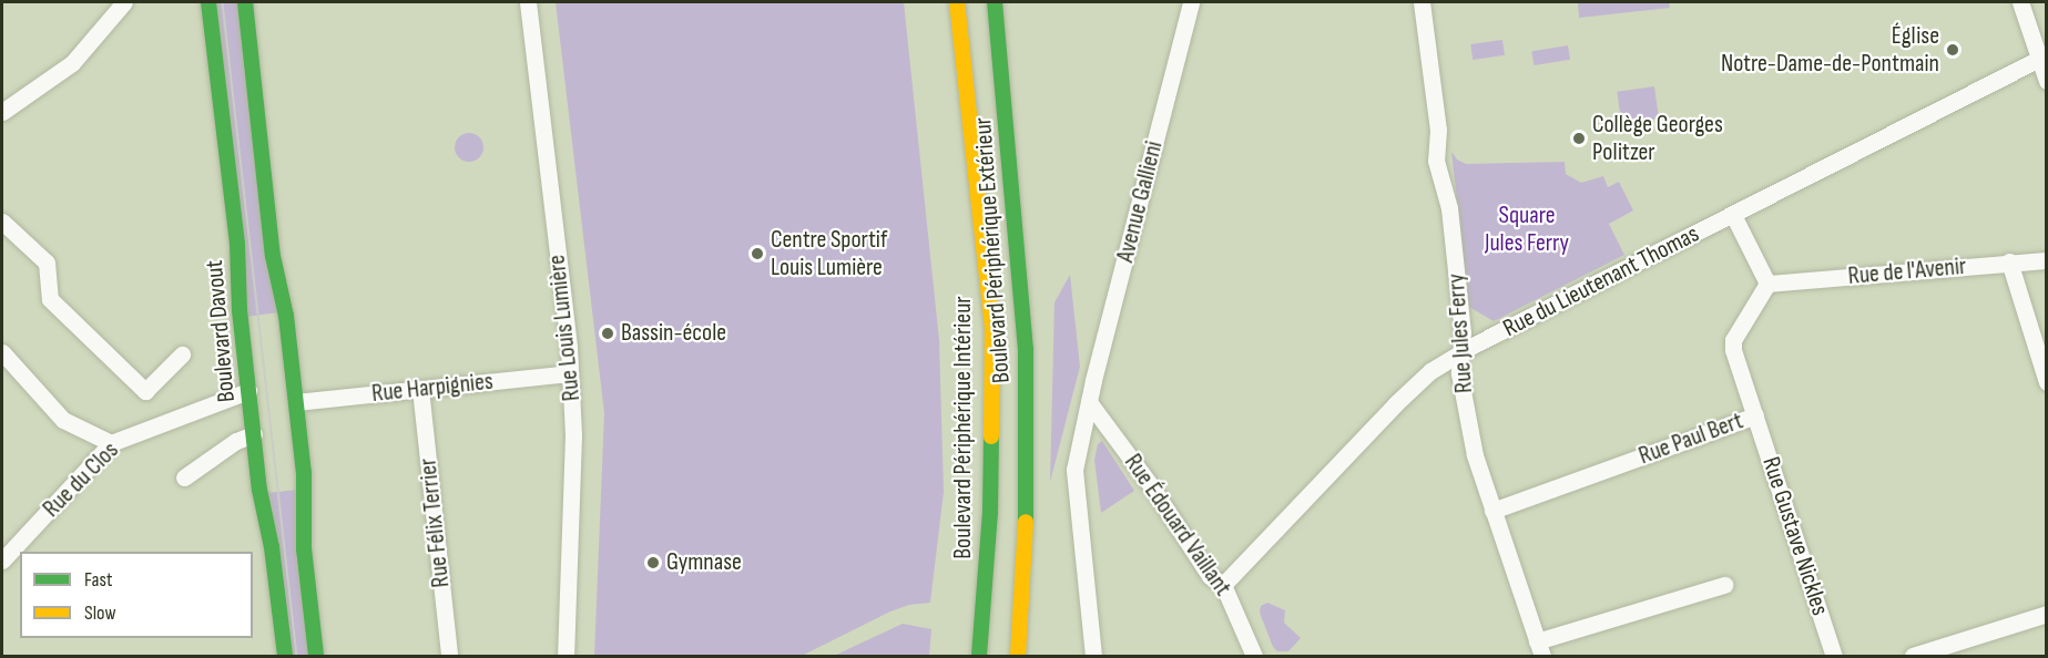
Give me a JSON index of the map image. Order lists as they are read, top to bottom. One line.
{"streets":{"main road":["Boulevard Périphérique Extérieur","Boulevard Davout","Boulevard Périphérique Intérieur"],"street":["Avenue Gallieni","Rue de l'Avenir","Rue du Lieutenant Thomas","Rue Louis Lumière","Rue Jules Ferry","Rue Harpignies","Rue Paul Bert","Rue du Clos","Rue Félix Terrier","Rue Édouard Vaillant","Rue Gustave Nickles"]},"crossings":[["Avenue Gallieni","Rue Édouard Vaillant"],["Rue de l'Avenir","Rue Paul Bert"],["Rue du Lieutenant Thomas","Rue Jules Ferry"],["Rue du Lieutenant Thomas","Rue Édouard Vaillant"],["Rue Louis Lumière","Rue Harpignies"],["Boulevard Davout","Rue du Clos"],["Rue Jules Ferry","Rue Paul Bert"],["Rue Harpignies","Rue Félix Terrier"],["Rue Paul Bert","Rue Gustave Nickles"]],"parks":["Square Jules Ferry"],"places":["Église Notre-Dame-de-Pontmain","Collège Georges Politzer","Centre Sportif Louis Lumière","Bassin-école","Gymnase"],"legend":["Fast","Slow"]}
